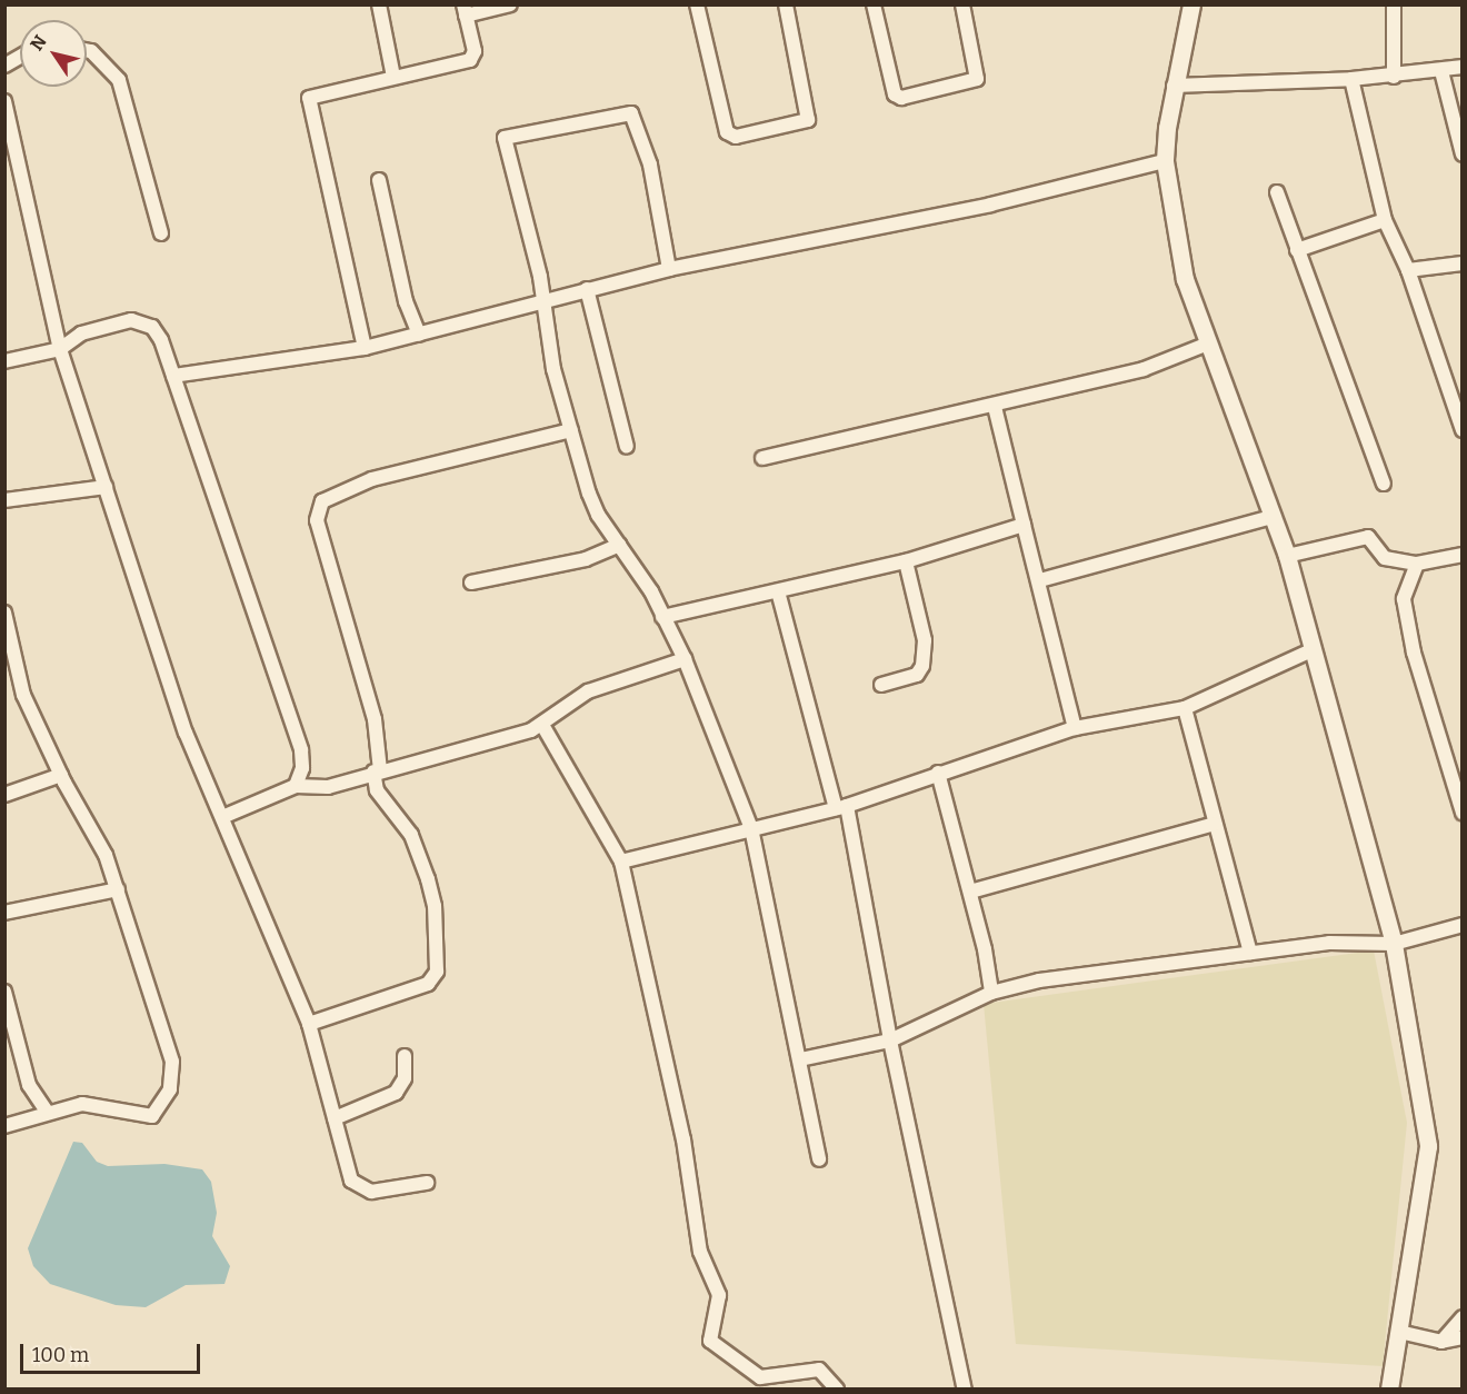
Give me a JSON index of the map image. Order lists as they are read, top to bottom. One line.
{"scale_bar":"100 m","north":"top left"}
